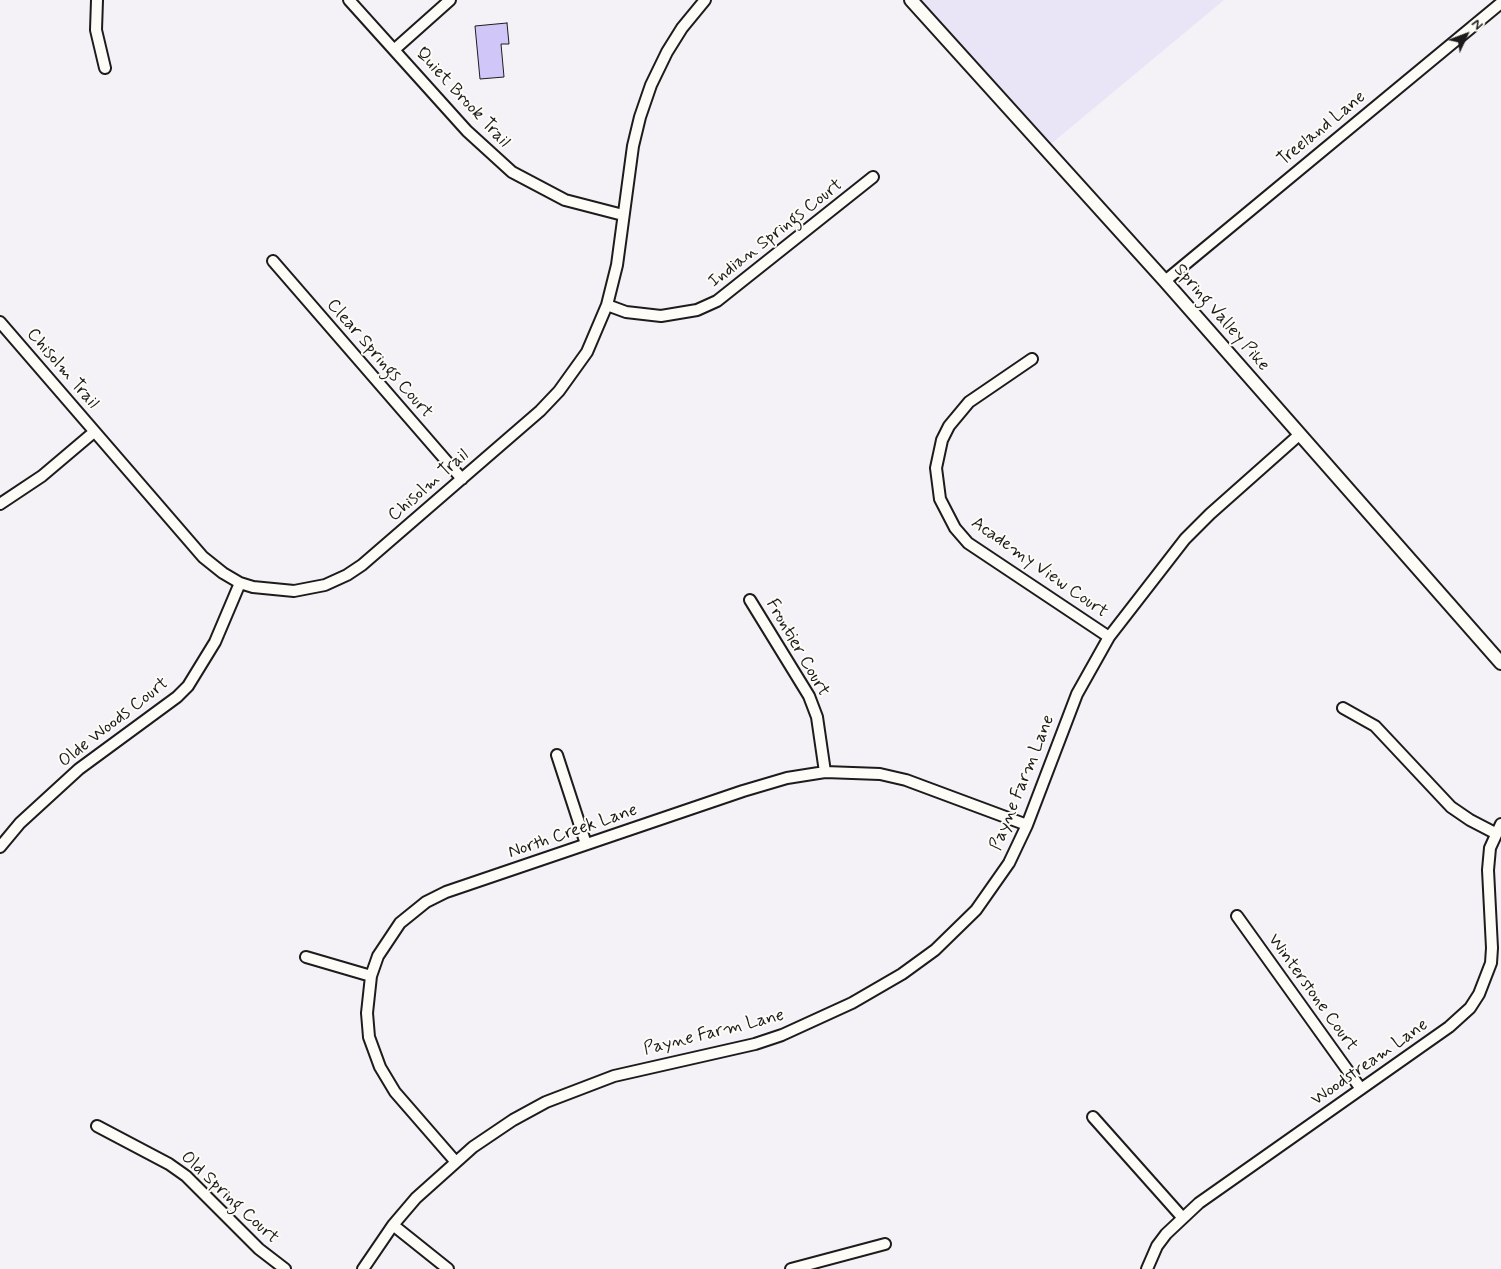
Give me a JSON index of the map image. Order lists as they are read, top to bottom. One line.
{"streets":{"street":["Quiet Brook Trail","Treeland Lane","Indian Springs Court","Spring Valley Pike","Clear Springs Court","Chisolm Trail","Academy View Court","Frontier Court","Olde Woods Court","Payne Farm Lane","North Creek Lane","Winterstone Court","Woodstream Lane","Old Spring Court"]},"crossings":[["Quiet Brook Trail","Chisolm Trail"],["Treeland Lane","Spring Valley Pike"],["Indian Springs Court","Chisolm Trail"],["Spring Valley Pike","Payne Farm Lane"],["Clear Springs Court","Chisolm Trail"],["Chisolm Trail","Olde Woods Court"],["Academy View Court","Payne Farm Lane"],["Frontier Court","North Creek Lane"],["Payne Farm Lane","North Creek Lane"],["Winterstone Court","Woodstream Lane"]],"north":"top right"}
